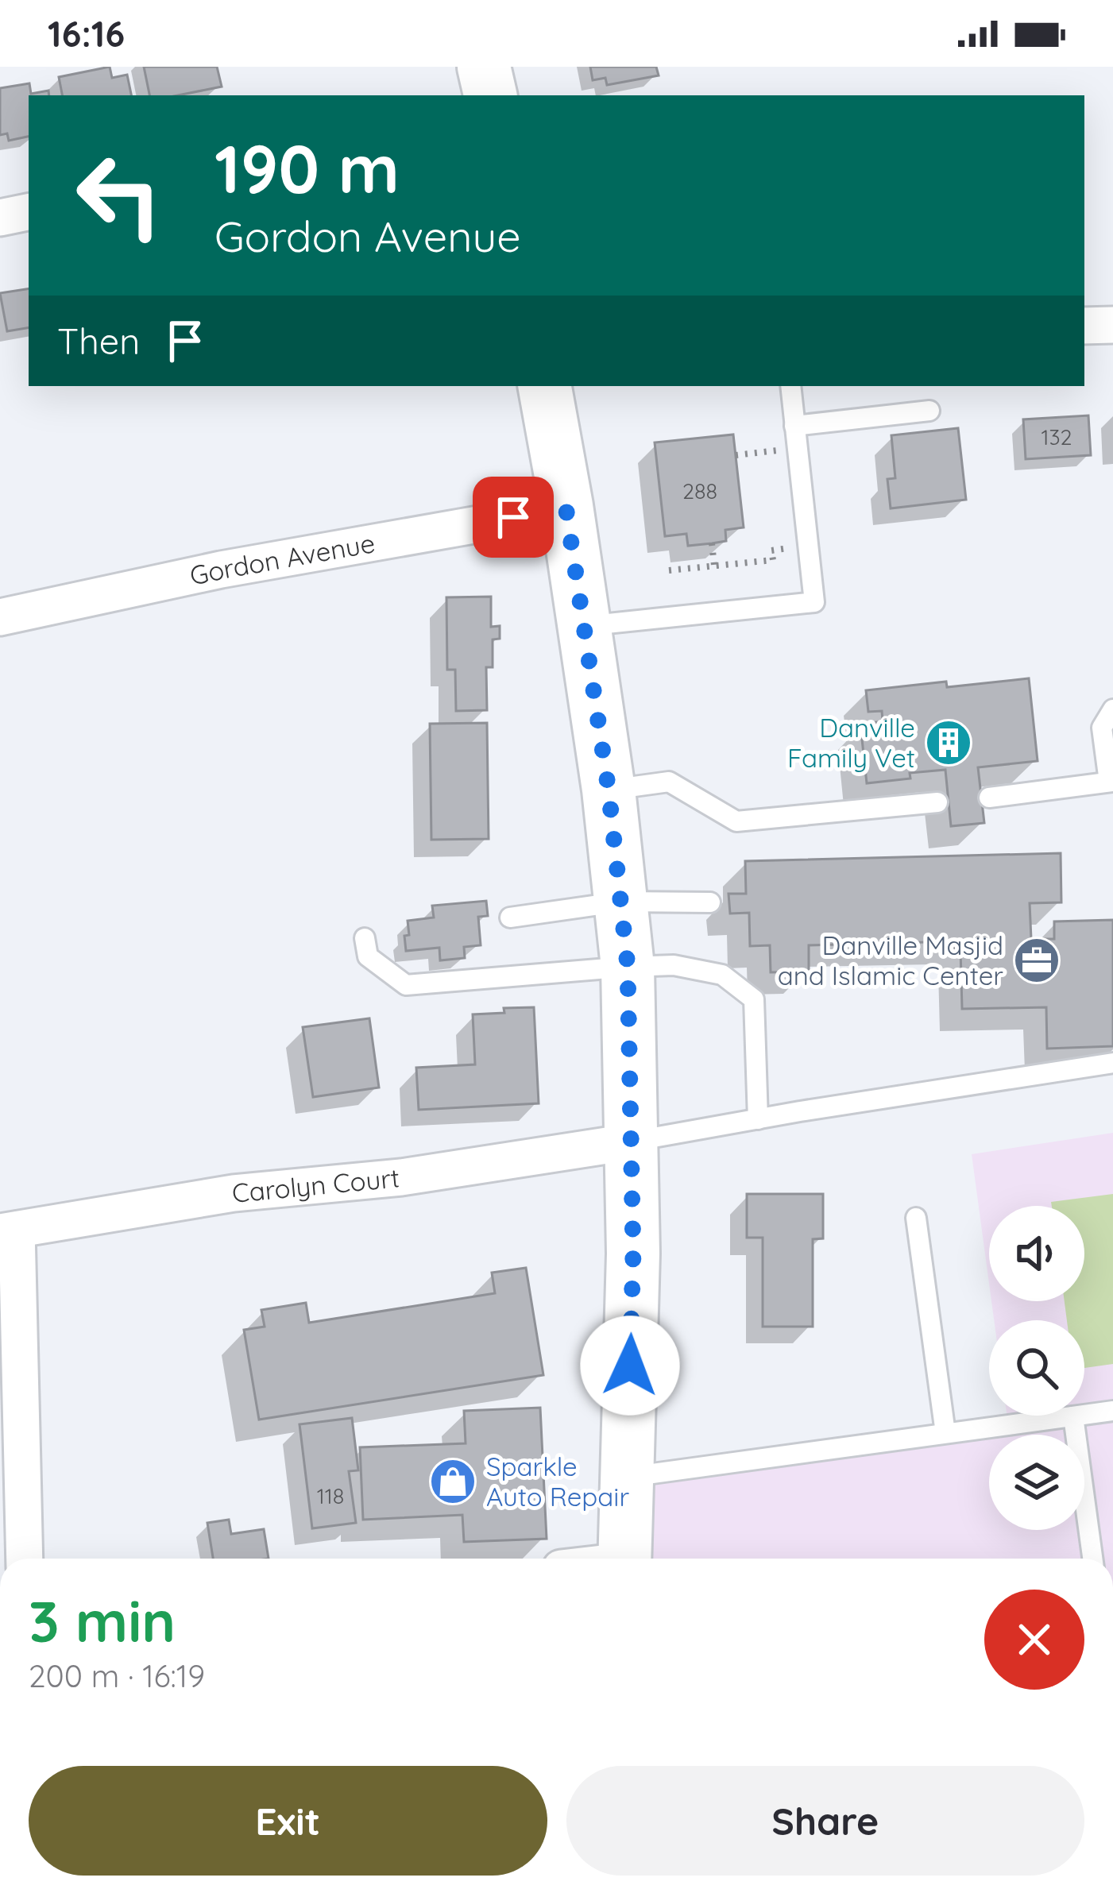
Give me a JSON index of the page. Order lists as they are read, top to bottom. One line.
{"streets":{"street":["Gordon Avenue","Carolyn Court"]},"places":{"building":["Danville Family Vet"],"office":["Danville Masjid and Islamic Center"],"shop":["Sparkle Auto Repair"]},"house_numbers":["132","288","118"],"page":{"status":"16:16","turn":["190 m","Gordon Avenue"],"then":"Then","heading":["3 min","200 m · 16:19"],"buttons":["Exit","Share"]}}
